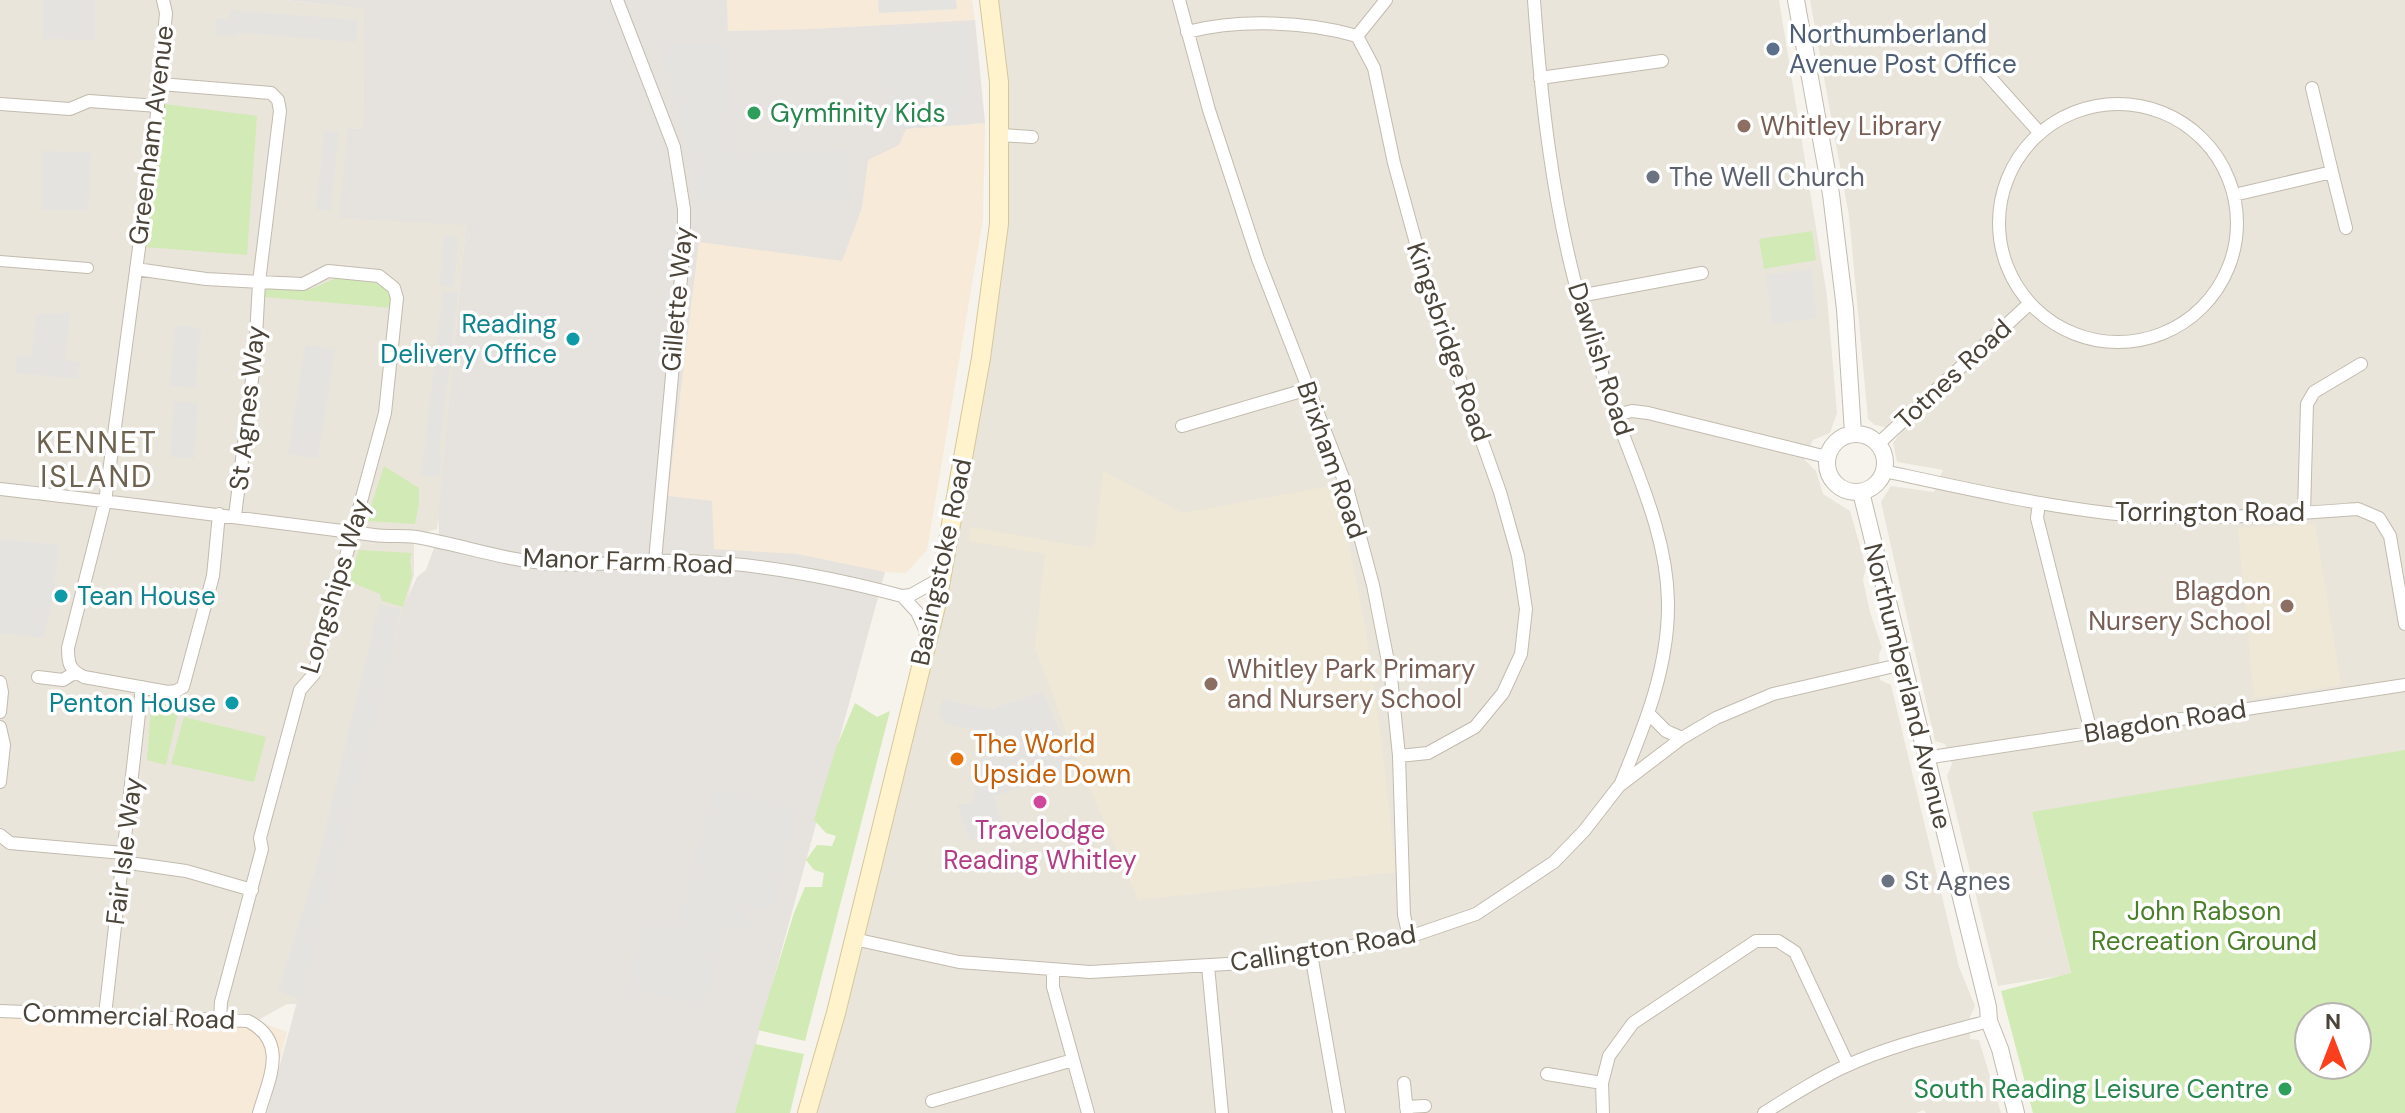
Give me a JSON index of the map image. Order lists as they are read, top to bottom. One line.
{"streets":{"main road":["Basingstoke Road"],"street":["Greenham Avenue","Gillette Way","Kingsbridge Road","Dawlish Road","Totnes Road","St Agnes Way","Brixham Road","Torrington Road","Manor Farm Road","Longships Way","Northumberland Avenue","Blagdon Road","Fair Isle Way","Callington Road","Commercial Road"]},"crossings":[["Greenham Avenue","St Agnes Way"],["Greenham Avenue","Manor Farm Road"],["Gillette Way","Manor Farm Road"],["Kingsbridge Road","Brixham Road"],["Dawlish Road","Callington Road"],["Totnes Road","Torrington Road"],["Totnes Road","Northumberland Avenue"],["St Agnes Way","Manor Farm Road"],["St Agnes Way","Longships Way"],["St Agnes Way","Fair Isle Way"],["Brixham Road","Callington Road"],["Torrington Road","Northumberland Avenue"],["Manor Farm Road","Longships Way"],["Basingstoke Road","Callington Road"],["Longships Way","Commercial Road"],["Northumberland Avenue","Blagdon Road"],["Northumberland Avenue","Callington Road"],["Fair Isle Way","Commercial Road"]],"districts":["KENNET ISLAND"],"parks":["John Rabson Recreation Ground"],"places":["Northumberland Avenue Post Office","Gymfinity Kids","Whitley Library","The Well Church","Reading Delivery Office","Tean House","Blagdon Nursery School","Whitley Park Primary and Nursery School","Penton House","The World Upside Down","Travelodge Reading Whitley","St Agnes","South Reading Leisure Centre"],"north":"top"}
